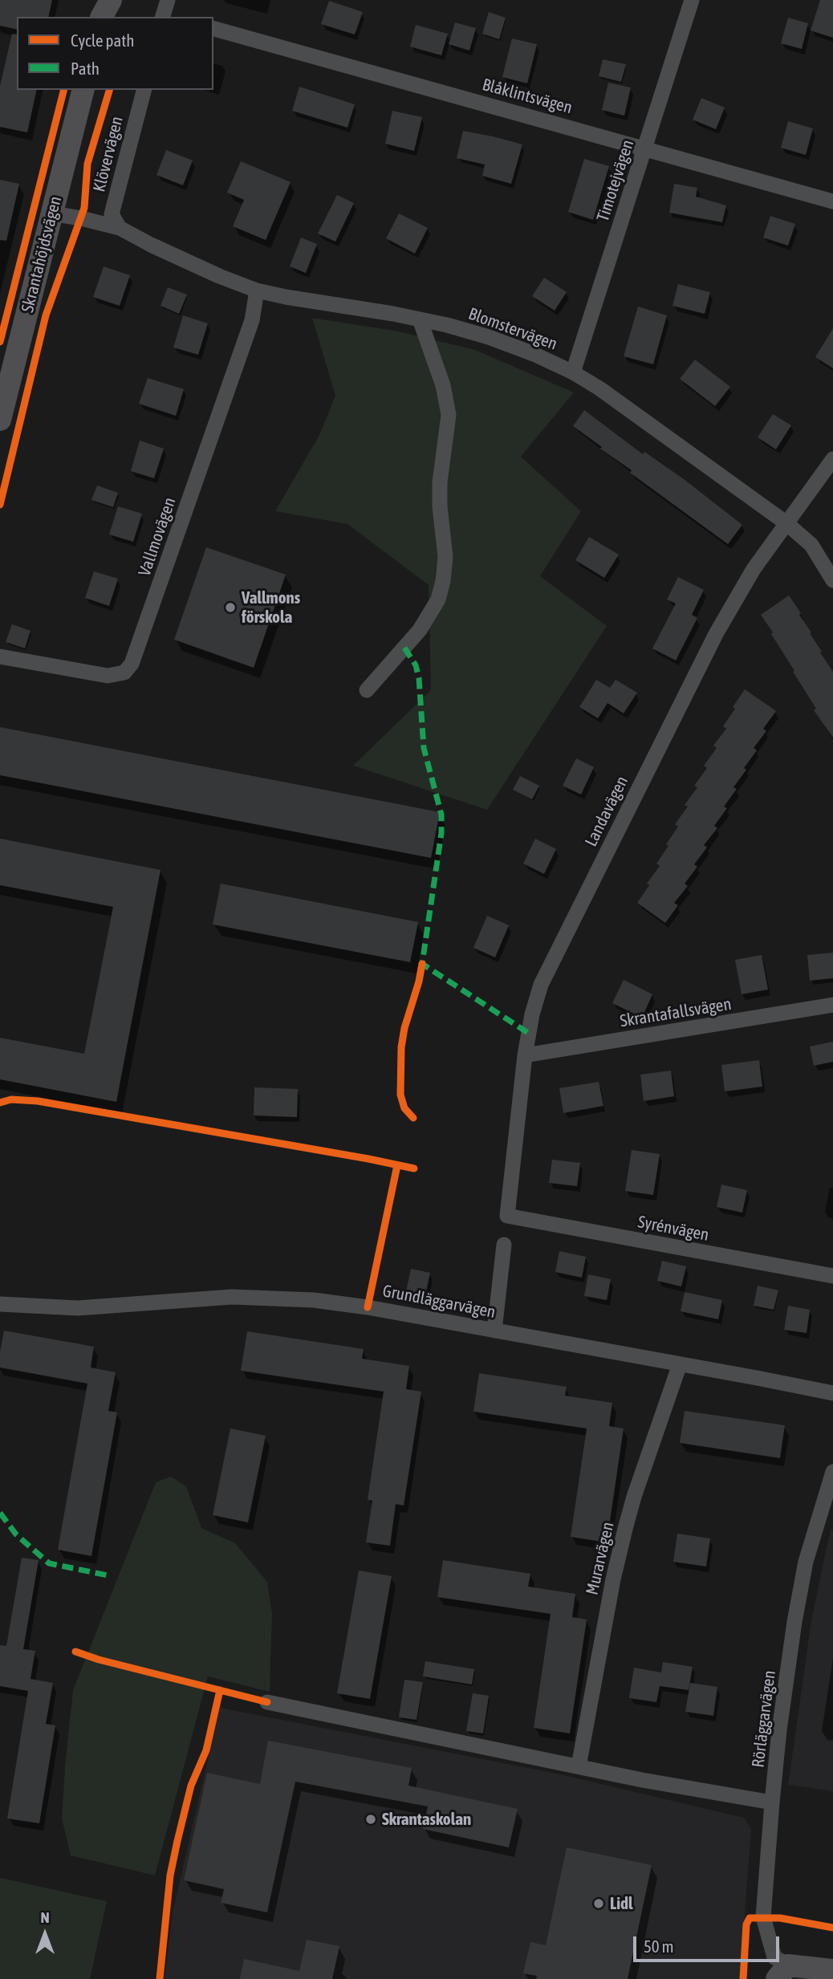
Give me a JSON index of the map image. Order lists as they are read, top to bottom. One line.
{"streets":{"street":["Blåklintsvägen","Klövervägen","Timotejvägen","Skrantahöjdsvägen","Blomstervägen","Vallmovägen","Landavägen","Skrantafallsvägen","Syrénvägen","Grundläggarvägen","Murarvägen","Rörläggarvägen"]},"crossings":[["Blåklintsvägen","Timotejvägen"],["Klövervägen","Blomstervägen"],["Timotejvägen","Blomstervägen"],["Skrantahöjdsvägen","Blomstervägen"],["Blomstervägen","Vallmovägen"],["Blomstervägen","Landavägen"],["Landavägen","Skrantafallsvägen"],["Landavägen","Syrénvägen"],["Grundläggarvägen","Murarvägen"]],"places":["Vallmons förskola","Skrantaskolan","Lidl"],"legend":["Cycle path","Path"],"scale_bar":"50 m","north":"top"}
